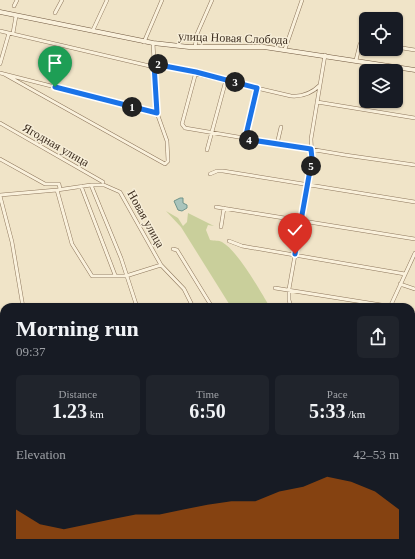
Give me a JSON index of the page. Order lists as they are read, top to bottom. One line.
{"streets":{"street":["улица Новая Слобода","Ягодная улица","Новая улица"]},"page":{"pins":["2","3","1","4","5"],"heading":["Morning run","09:37"],"stats":[["Distance","1.23 km"],["Time","6:50"],["Pace","5:33 /km"]],"chart":["Elevation","42–53 m"]}}
